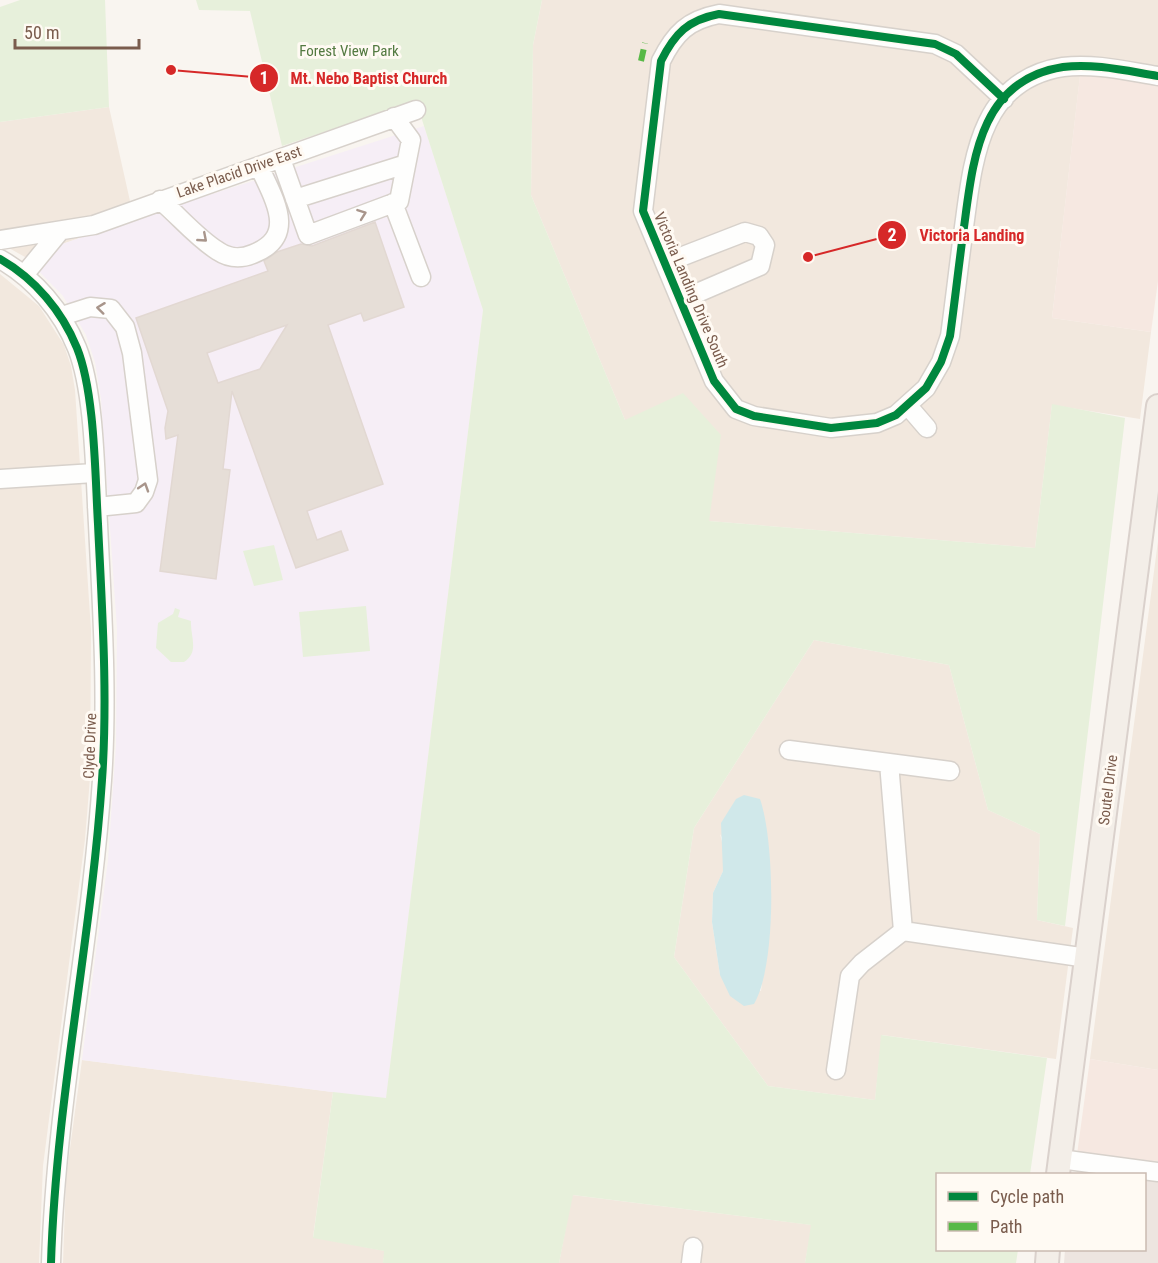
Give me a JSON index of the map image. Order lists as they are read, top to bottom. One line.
{"streets":{"main road":["Soutel Drive"],"street":["Lake Placid Drive East","Victoria Landing Drive South","Clyde Drive"]},"parks":["Forest View Park"],"places":["Mt. Nebo Baptist Church","Victoria Landing"],"legend":["Cycle path","Path"],"scale_bar":"50 m"}
